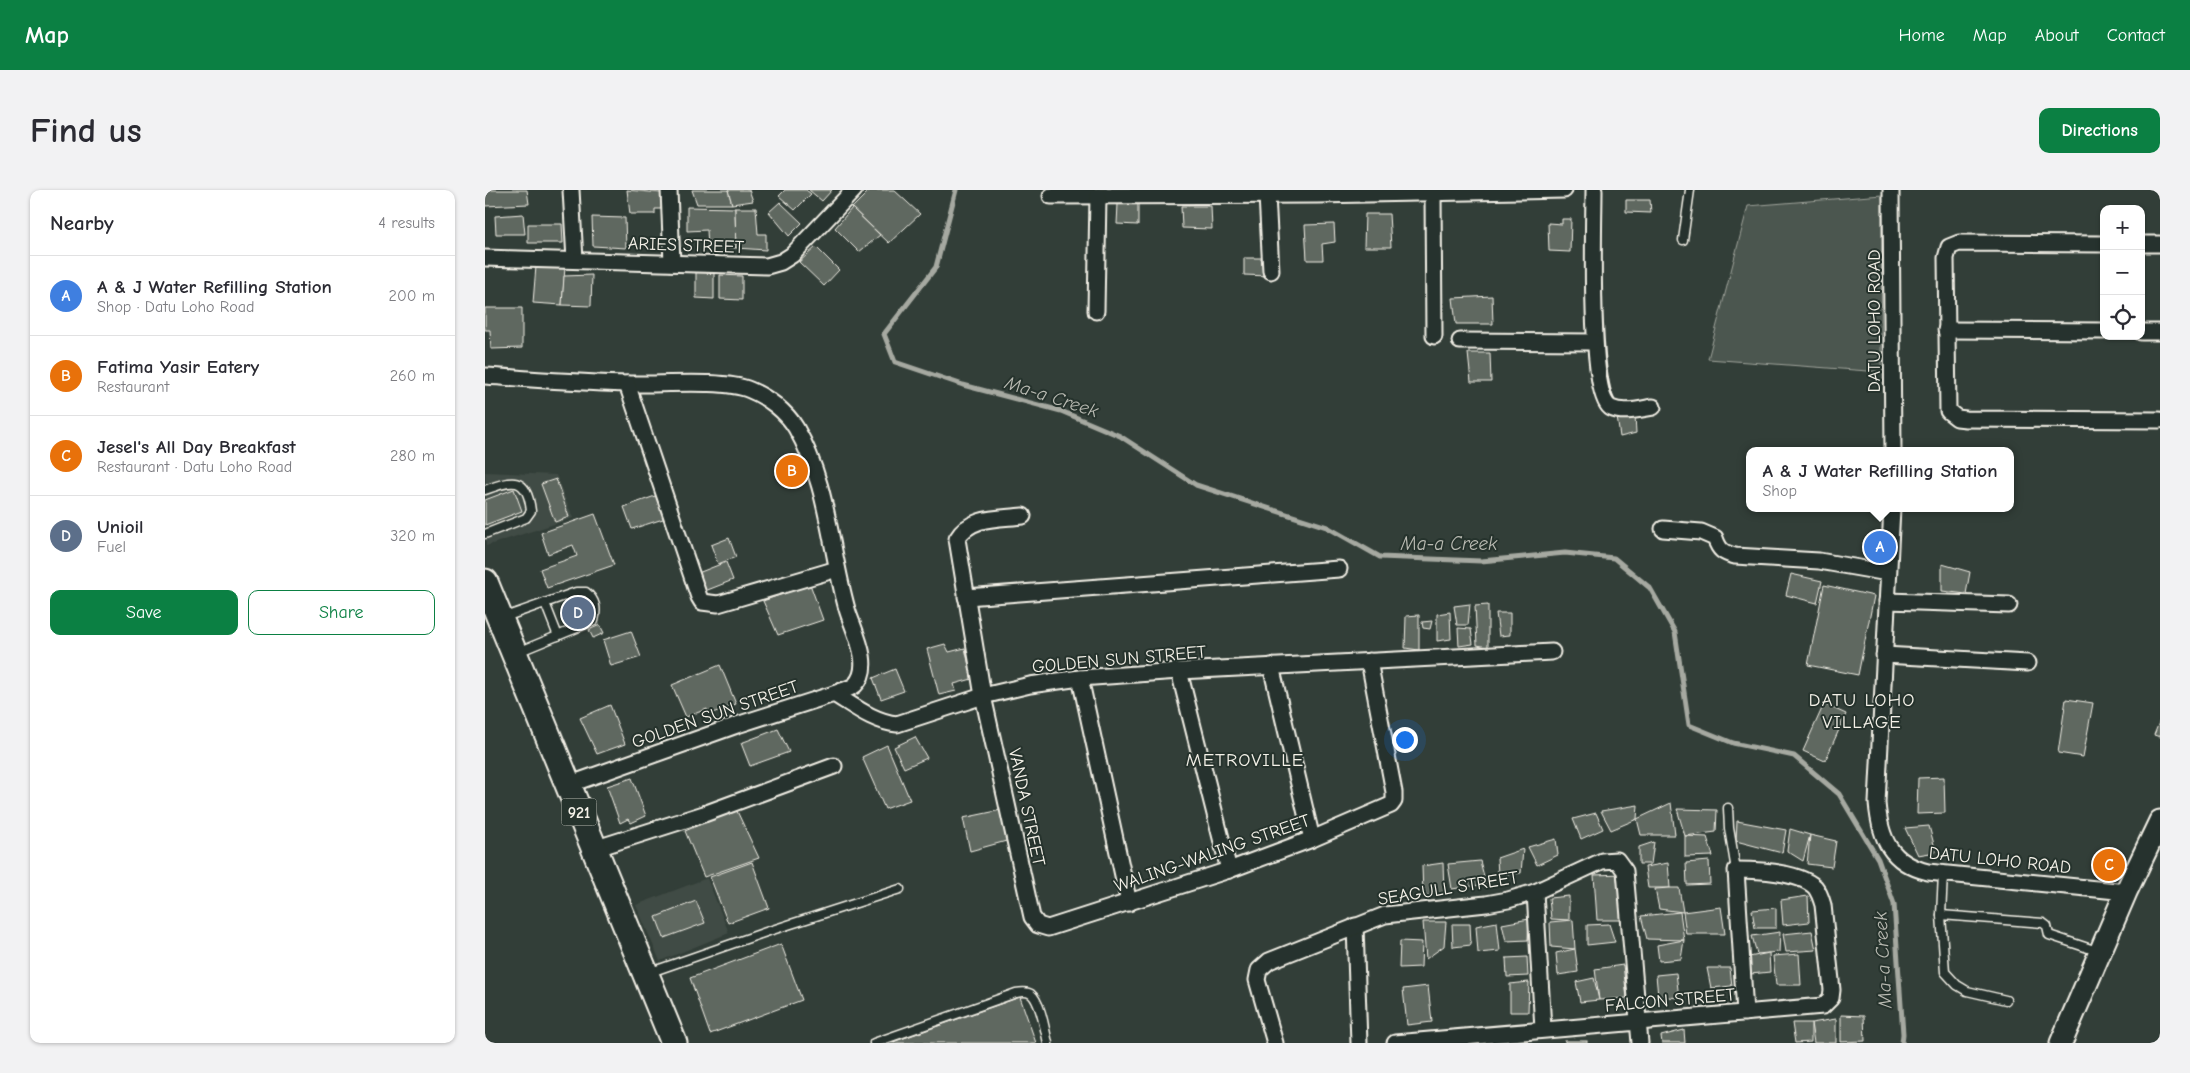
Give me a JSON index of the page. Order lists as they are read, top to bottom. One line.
{"streets":{"main road":["921"],"street":["ARIES STREET","DATU LOHO ROAD","GOLDEN SUN STREET","VANDA STREET","WALING-WALING STREET","SEAGULL STREET","FALCON STREET"]},"crossings":[["GOLDEN SUN STREET","VANDA STREET"],["GOLDEN SUN STREET","921"],["GOLDEN SUN STREET","WALING-WALING STREET"],["VANDA STREET","WALING-WALING STREET"],["SEAGULL STREET","FALCON STREET"]],"districts":["DATU LOHO VILLAGE","METROVILLE"],"water":["Ma-a Creek"],"page":{"header":"Map","nav":["Home","Map","About","Contact"],"buttons":["Directions",["Save","Share"]],"title":"Find us","heading":["Nearby","4 results"],"map_buttons":["+","−"],"list":[{"mark":"A","name":"A & J Water Refilling Station","note":"Shop · Datu Loho Road","value":"200 m"},{"mark":"B","name":"Fatima Yasir Eatery","note":"Restaurant","value":"260 m"},{"mark":"C","name":"Jesel's All Day Breakfast","note":"Restaurant · Datu Loho Road","value":"280 m"},{"mark":"D","name":"Unioil","note":"Fuel","value":"320 m"}],"popup":["A & J Water Refilling Station","Shop"],"pins":["B","A","D","C"]}}
